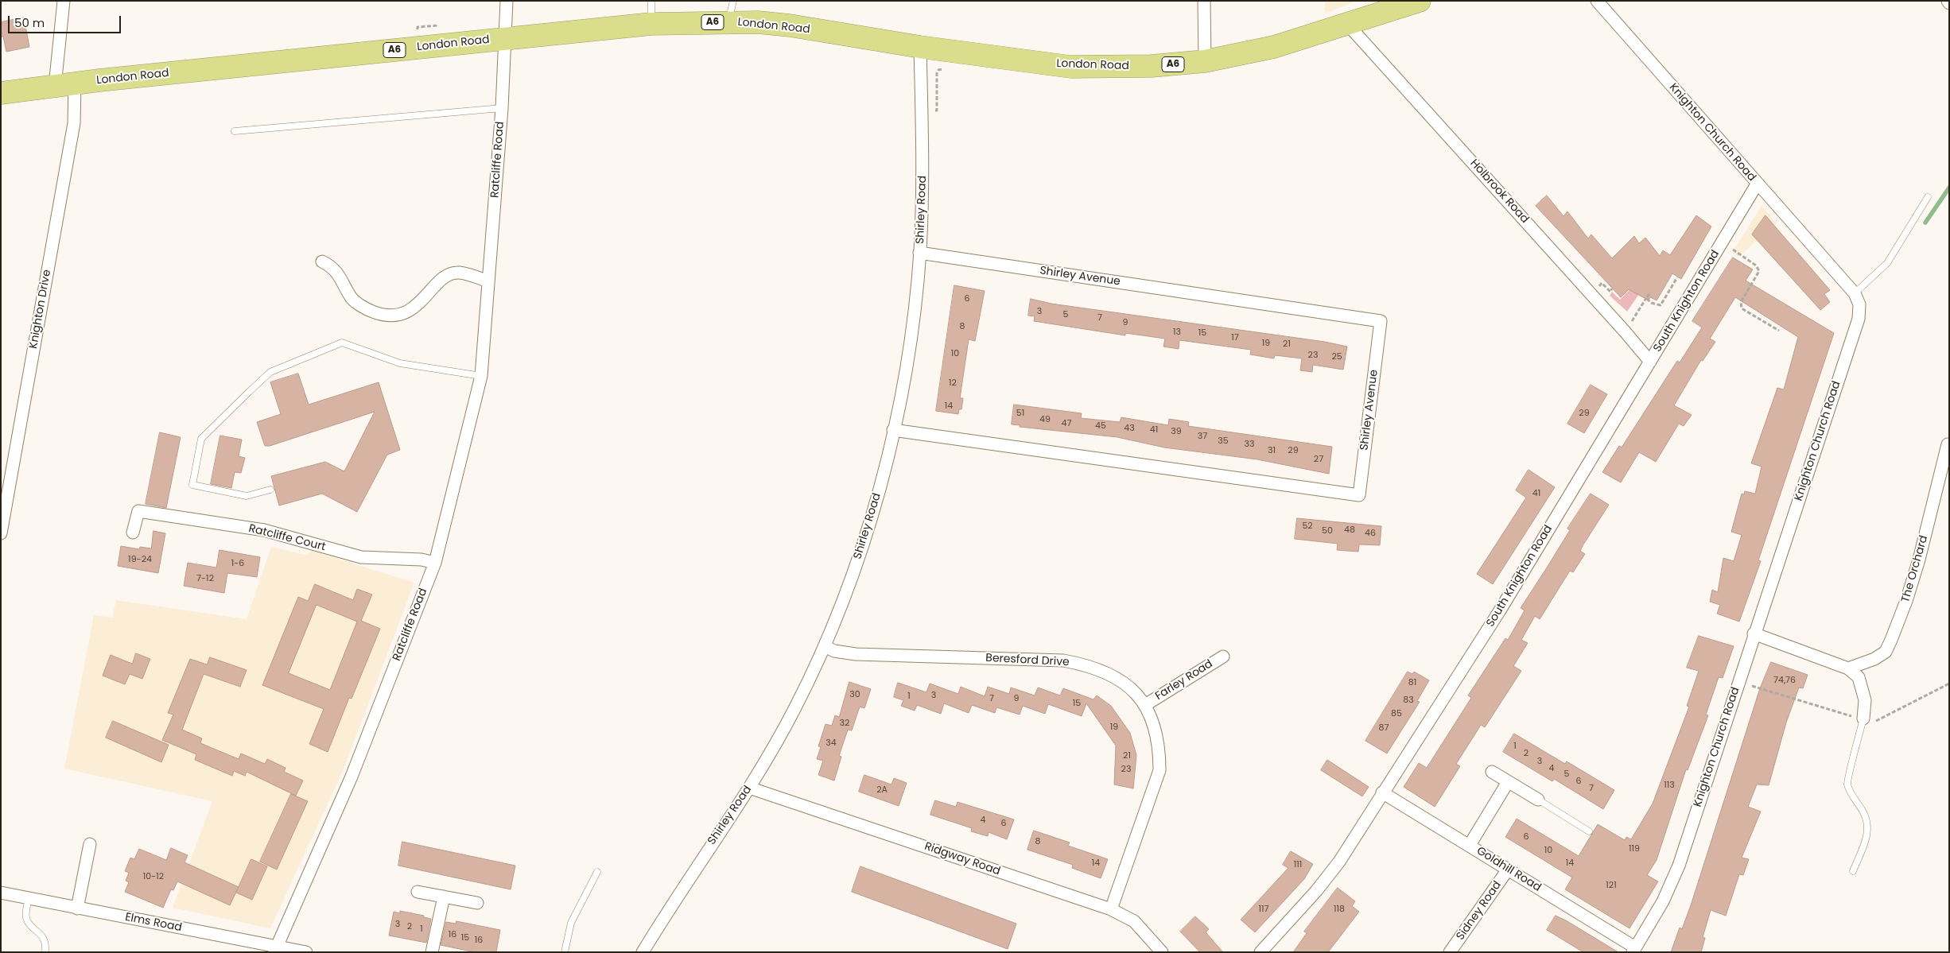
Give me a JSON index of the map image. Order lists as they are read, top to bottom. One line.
{"streets":{"highway":["A6","London Road"],"street":["Knighton Church Road","Ratcliffe Road","Holbrook Road","Shirley Road","Shirley Avenue","South Knighton Road","Knighton Drive","Ratcliffe Court","The Orchard","Beresford Drive","Farley Road","Ridgway Road","Goldhill Road","Sidney Road","Elms Road"]},"crossings":[["London Road","Ratcliffe Road"],["London Road","Holbrook Road"],["London Road","Shirley Road"],["London Road","Knighton Drive"],["Knighton Church Road","South Knighton Road"],["Knighton Church Road","Goldhill Road"],["Ratcliffe Road","Ratcliffe Court"],["Ratcliffe Road","Elms Road"],["Holbrook Road","South Knighton Road"],["Shirley Road","Shirley Avenue"],["Shirley Road","Beresford Drive"],["Shirley Road","Ridgway Road"],["South Knighton Road","Goldhill Road"],["Beresford Drive","Farley Road"],["Beresford Drive","Ridgway Road"],["Goldhill Road","Sidney Road"]],"house_numbers":["6","3","5","7","9","8","13","15","17","19","21","10","23","25","12","14","51","29","49","47","45","43","41","39","37","35","33","31","29","27","41","52","48","50","46","19-24","1-6","7-12","74,76","81","30","3","1","7","9","83","15","85","32","19","87","34","1","2","21","3","4","23","5","6","113","7","2A","4","6","6","8","119","10","14","14","111","10-12","121","117","118","3","2","1","16","15","16"],"scale_bar":"50 m"}
